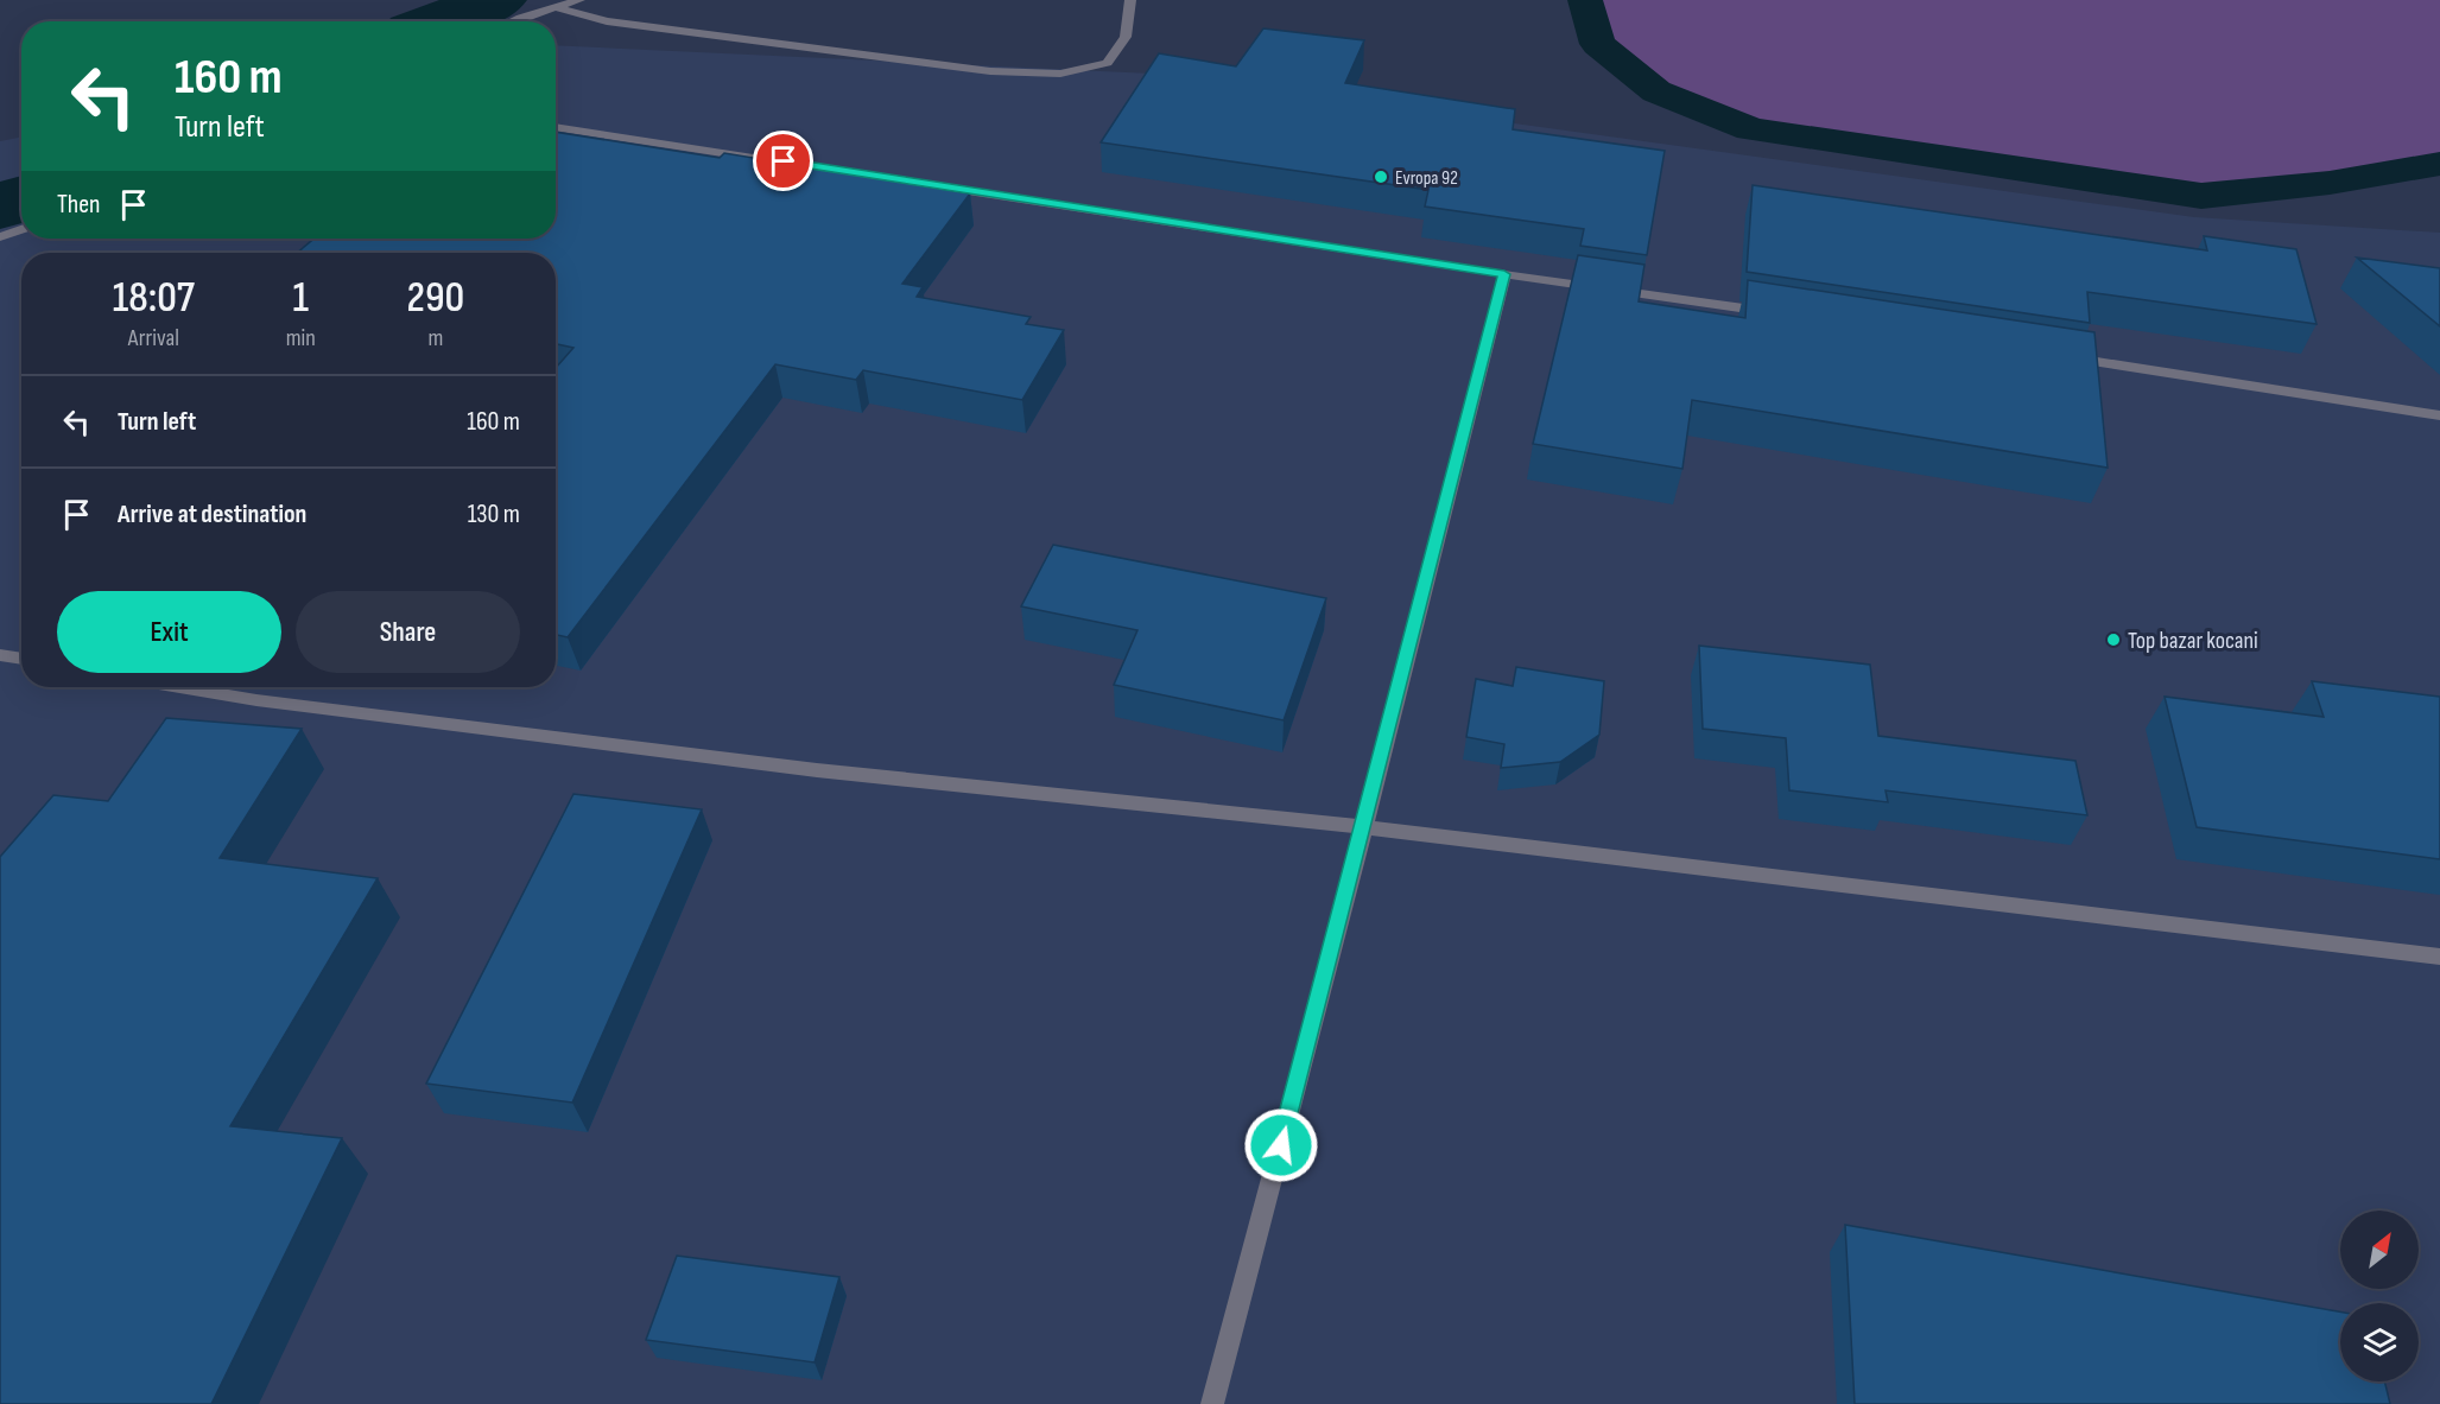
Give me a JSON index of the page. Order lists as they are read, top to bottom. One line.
{"places":["Evropa 92","Top bazar kocani"],"north":"top right","page":{"turn":["160 m","Turn left"],"then":"Then","eta":["18:07","Arrival","1","min","290","m"],"list":[{"name":"Turn left","value":"160 m"},{"name":"Arrive at destination","value":"130 m"}],"buttons":["Exit","Share"]}}
